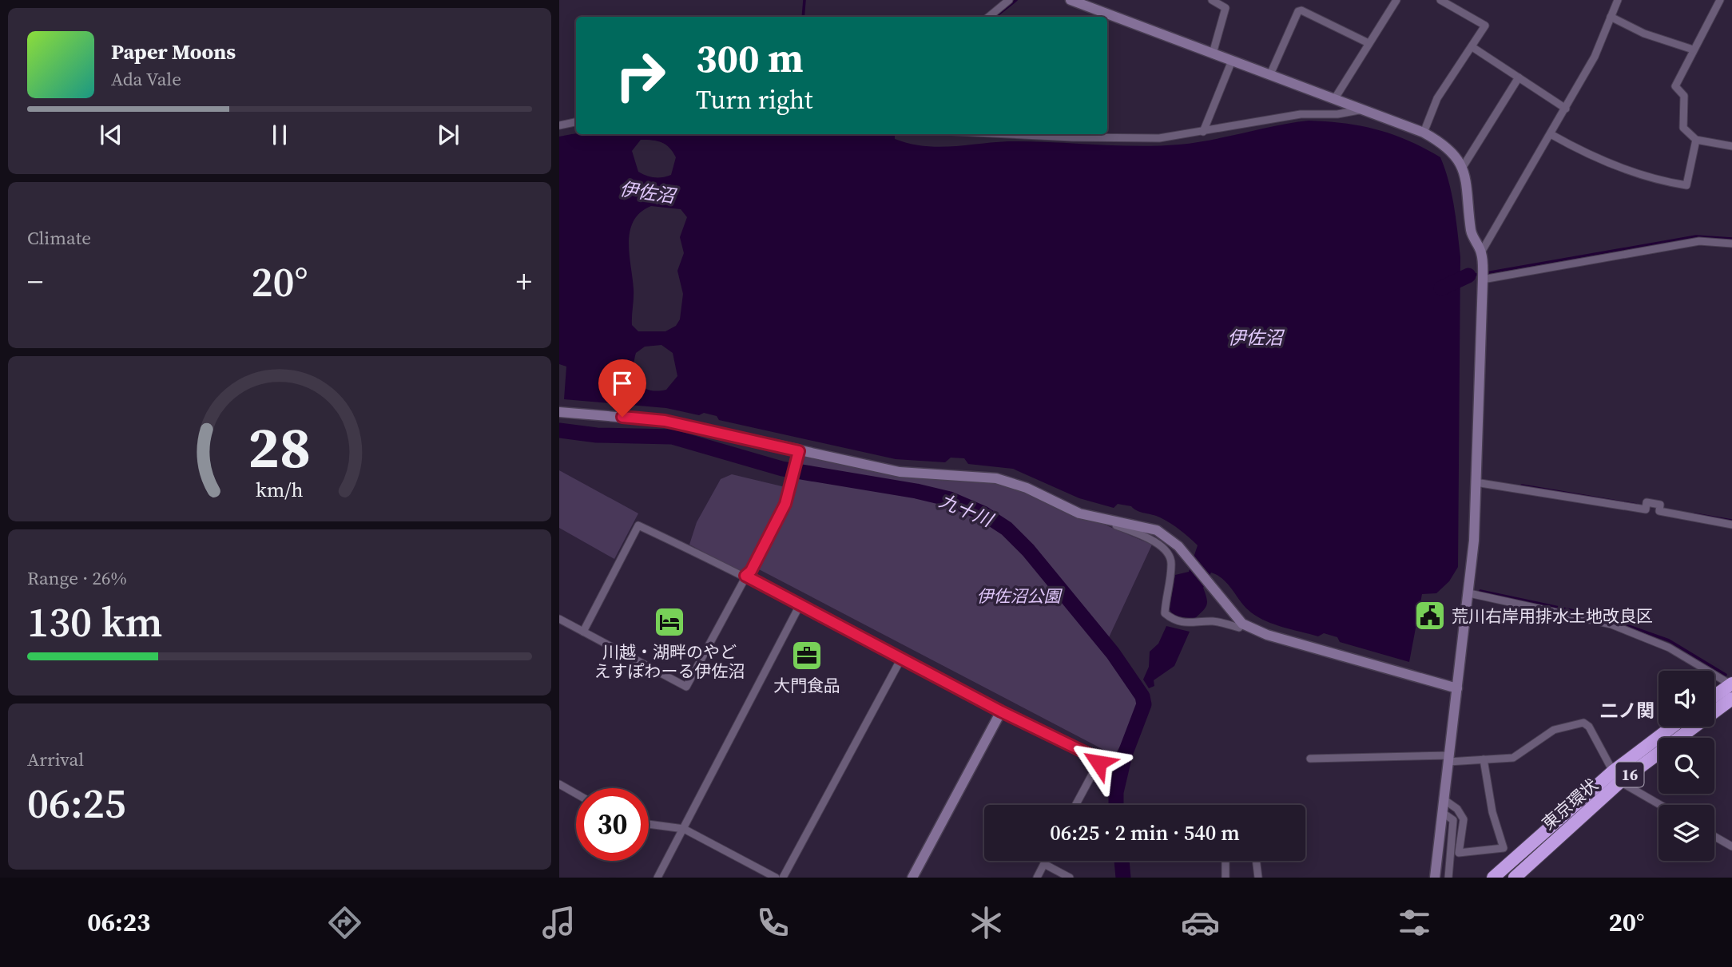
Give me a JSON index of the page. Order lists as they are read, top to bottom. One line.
{"streets":{"highway":["16","東京環状"]},"districts":["二ノ関"],"water":["伊佐沼","九十川"],"parks":["伊佐沼公園"],"places":{"public building":["荒川右岸用排水土地改良区"],"hotel":["川越・湖畔のやど えすぽわーる伊佐沼"],"office":["大門食品"]},"page":{"turn":["300 m","Turn right"],"song":["Paper Moons","Ada Vale"],"tile":["Climate",["Range · 26%","130 km"],["Arrival","06:25"]],"heat":["−","20°","+"],"limit":"30","trip":"06:25 · 2 min · 540 m","tabs":["06:23","20°"],"gauge":["28","km/h"]}}
